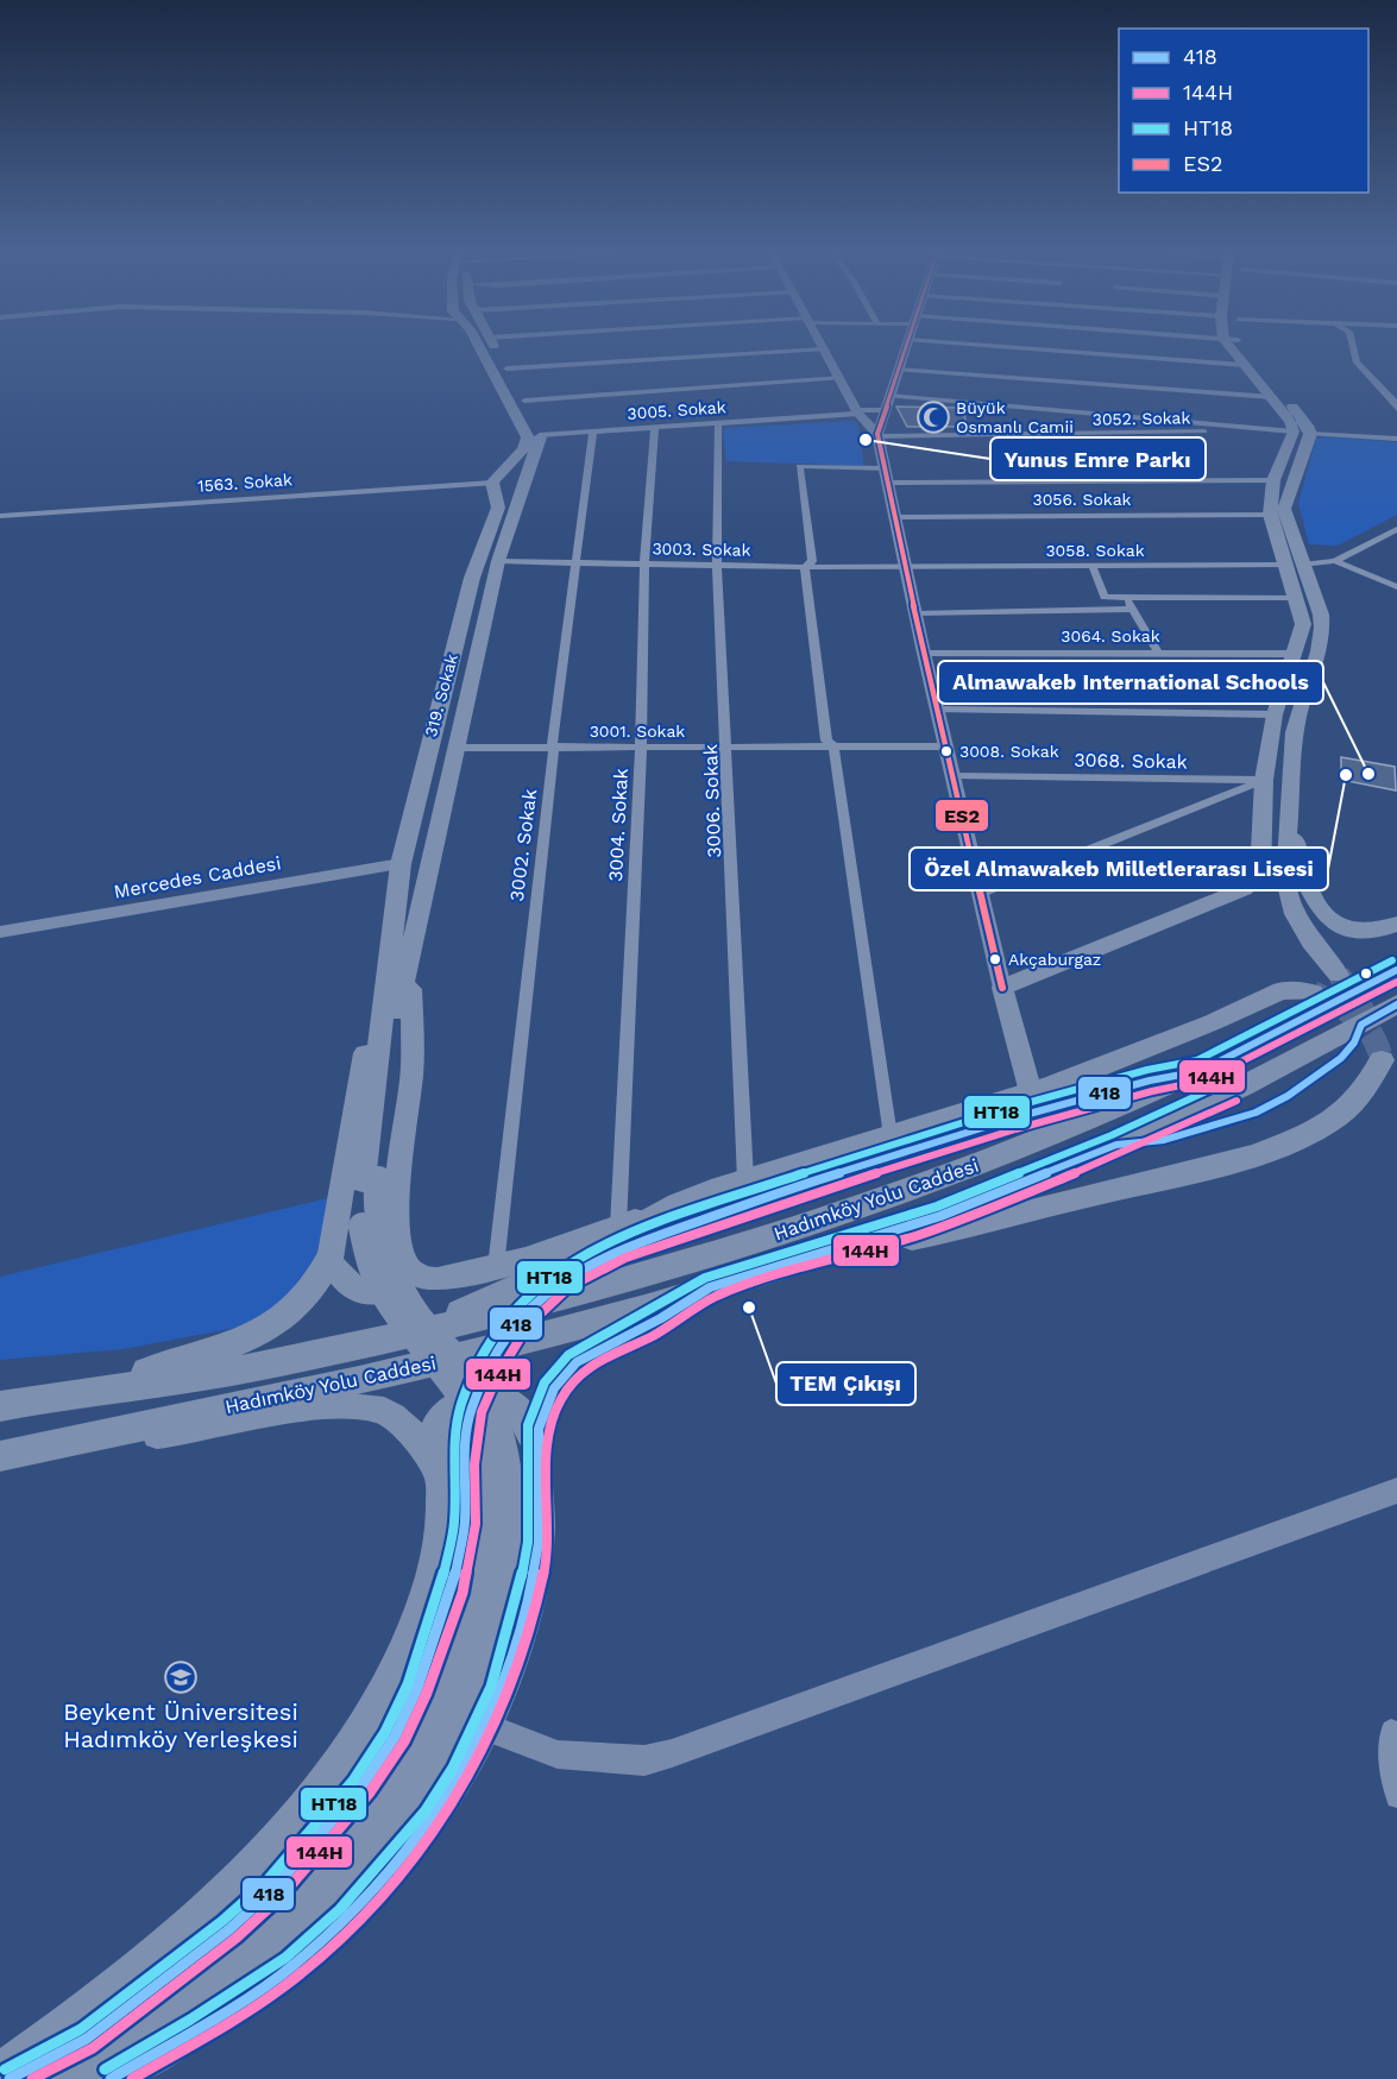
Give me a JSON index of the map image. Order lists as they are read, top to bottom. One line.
{"streets":{"highway":["Hadımköy Yolu Caddesi"],"main road":["319. Sokak","Mercedes Caddesi"],"street":["3005. Sokak","3052. Sokak","1563. Sokak","3056. Sokak","3003. Sokak","3058. Sokak","3064. Sokak","3001. Sokak","3068. Sokak","3006. Sokak","3004. Sokak","3002. Sokak"]},"crossings":[["3005. Sokak","319. Sokak"],["3005. Sokak","3006. Sokak"],["3005. Sokak","3004. Sokak"],["3005. Sokak","3002. Sokak"],["1563. Sokak","319. Sokak"],["3003. Sokak","3058. Sokak"],["3003. Sokak","319. Sokak"],["3003. Sokak","3006. Sokak"],["3003. Sokak","3004. Sokak"],["3003. Sokak","3002. Sokak"],["319. Sokak","3001. Sokak"],["319. Sokak","Mercedes Caddesi"],["3001. Sokak","3006. Sokak"],["3001. Sokak","3004. Sokak"],["3001. Sokak","3002. Sokak"]],"places":{"mosque":["Büyük Osmanlı Camii"],"other":["Yunus Emre Parkı","3008. Sokak","Almawakeb International Schools","Özel Almawakeb Milletlerarası Lisesi","Akçaburgaz","TEM Çıkışı"],"school or university":["Beykent Üniversitesi Hadımköy Yerleşkesi"]},"lines":["transit line ES2","transit line HT18","transit line 418","transit line 144H"],"legend":["418","144H","HT18","ES2"]}
